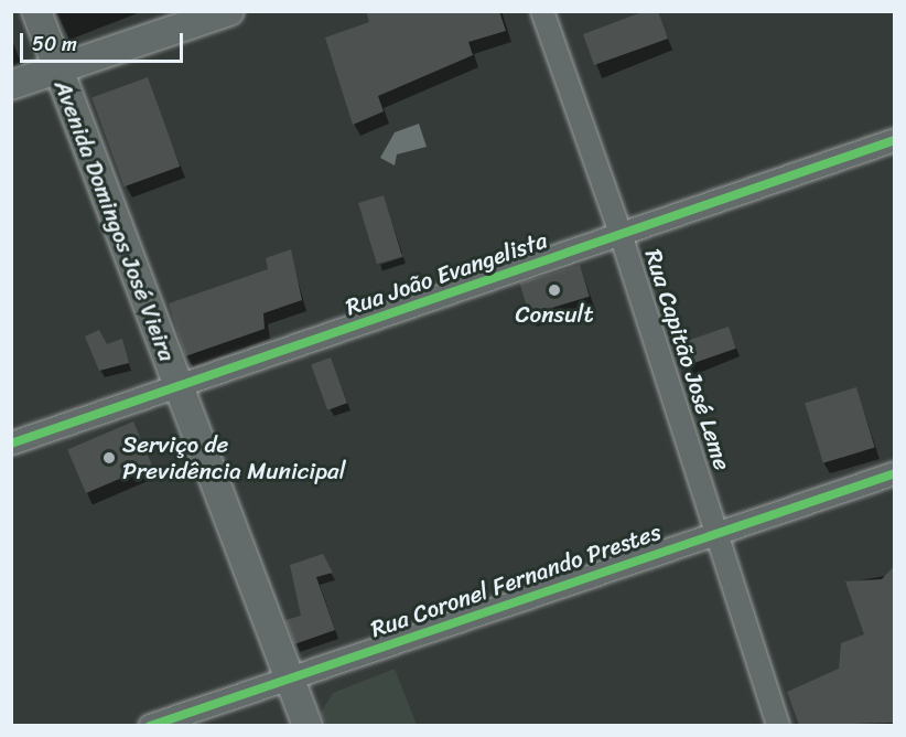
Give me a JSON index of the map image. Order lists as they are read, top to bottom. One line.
{"streets":{"main road":["Avenida Domingos José Vieira"],"street":["Rua João Evangelista","Rua Capitão José Leme","Rua Coronel Fernando Prestes"]},"crossings":[["Avenida Domingos José Vieira","Rua João Evangelista"],["Avenida Domingos José Vieira","Rua Coronel Fernando Prestes"],["Rua João Evangelista","Rua Capitão José Leme"],["Rua Capitão José Leme","Rua Coronel Fernando Prestes"]],"places":["Consult","Serviço de Previdência Municipal"],"scale_bar":"50 m"}
